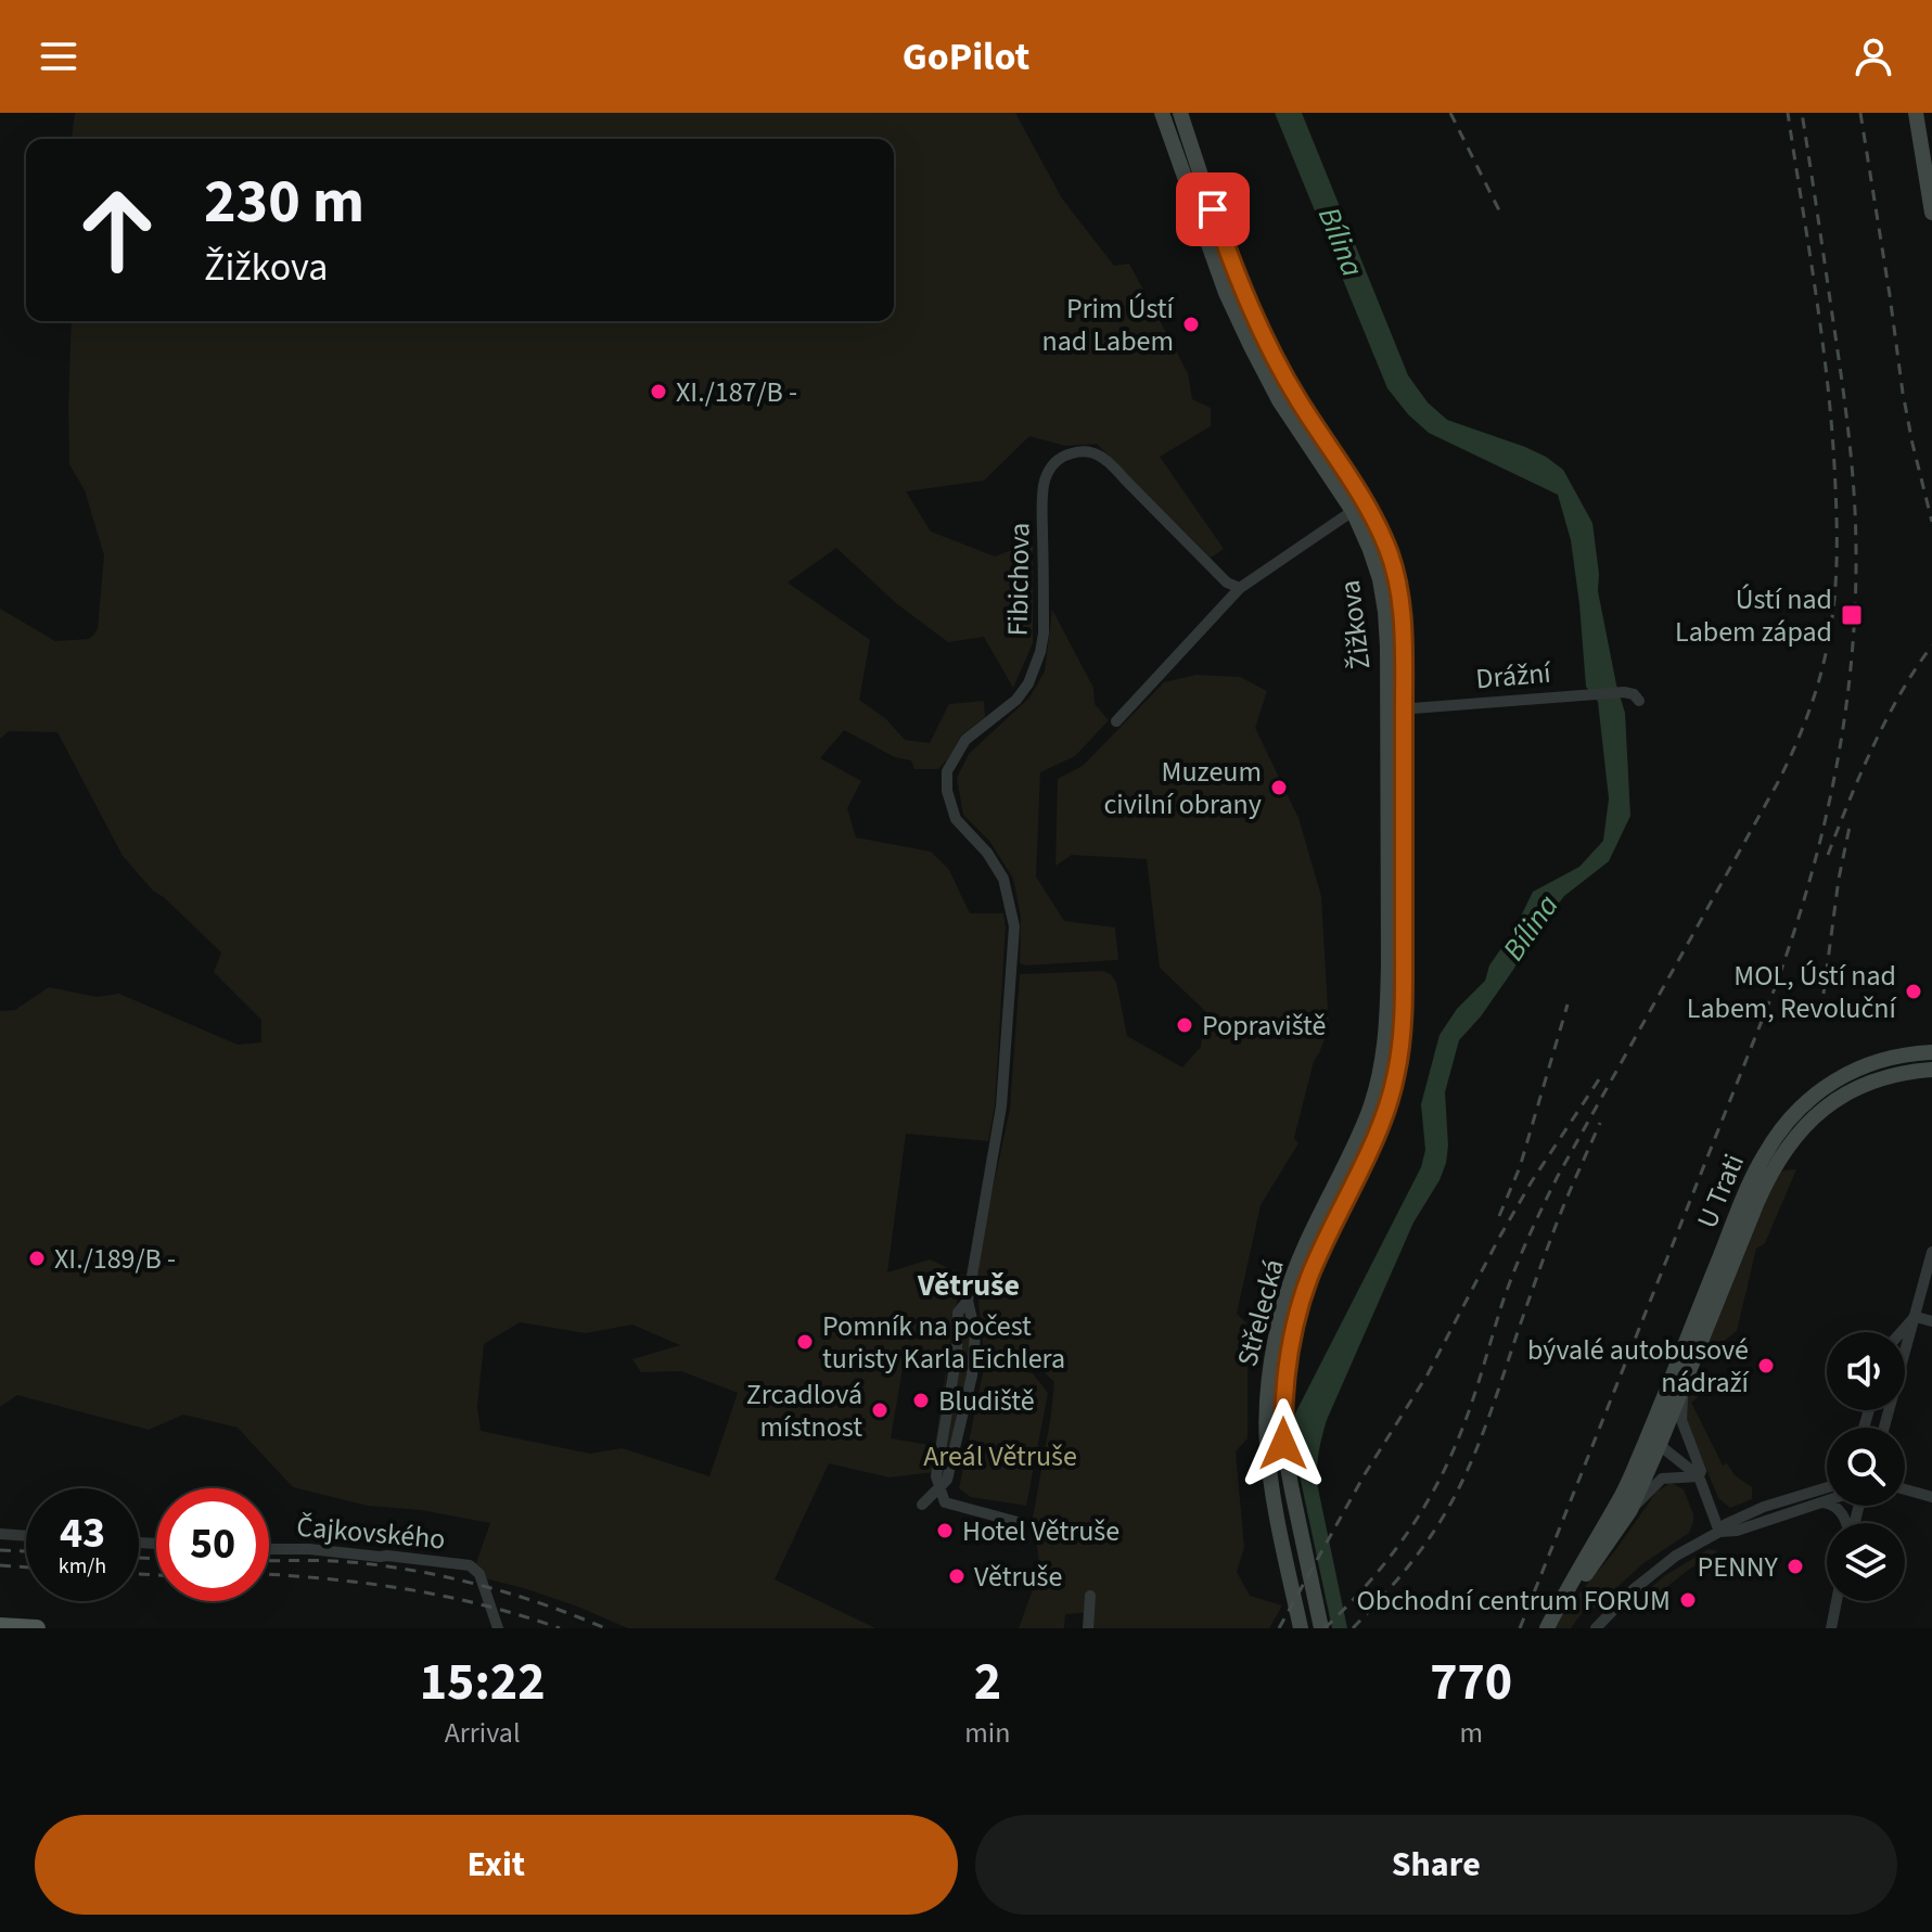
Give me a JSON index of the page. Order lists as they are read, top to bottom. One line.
{"streets":{"main road":["Žižkova","U Trati","Střelecká"],"street":["Fibichova","Drážní","Čajkovského"]},"crossings":[["Žižkova","Drážní"],["Žižkova","Střelecká"]],"districts":["Větruše"],"water":["Bílina"],"parks":["Areál Větruše"],"places":{"other":["Prim Ústí nad Labem","XI./187/B -","Muzeum civilní obrany","MOL, Ústí nad Labem, Revoluční","Popraviště","XI./189/B -","Pomník na počest turisty Karla Eichlera","bývalé autobusové nádraží","Bludiště","Zrcadlová místnost","Hotel Větruše","PENNY","Větruše","Obchodní centrum FORUM"],"transit":["Ústí nad Labem západ"]},"page":{"header":"GoPilot","turn":["230 m","Žižkova"],"speed":"43 km/h","limit":"50","eta":["15:22","Arrival","2","min","770","m"],"buttons":["Exit","Share"]}}
